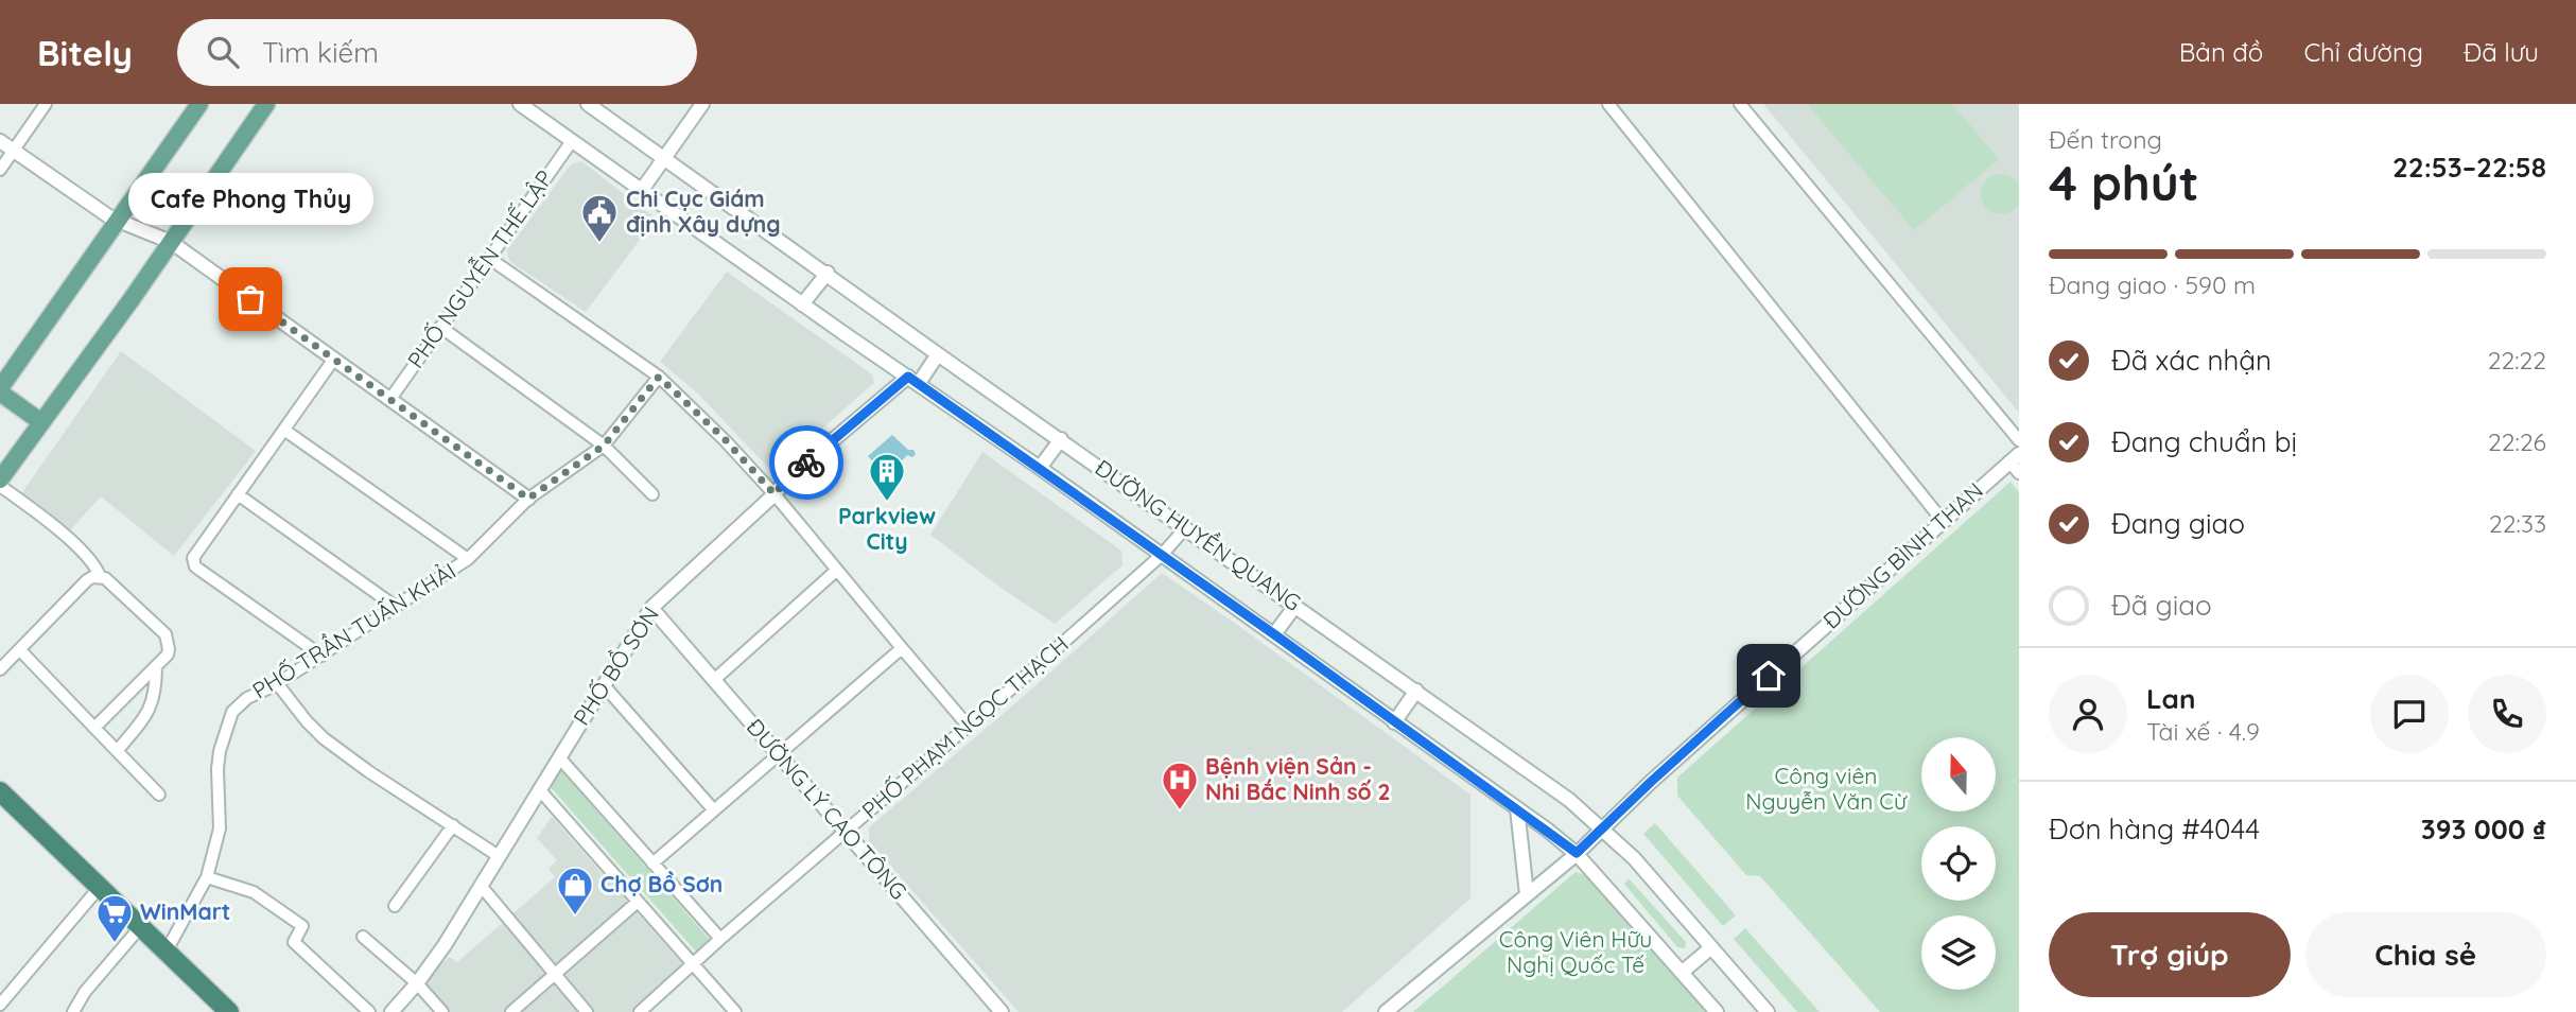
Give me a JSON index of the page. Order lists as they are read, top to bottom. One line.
{"streets":{"street":["PHỐ NGUYỄN THẾ LẬP","ĐƯỜNG HUYỀN QUANG","ĐƯỜNG BÌNH THAN","PHỐ TRẦN TUẤN KHẢI","PHỐ BỒ SƠN","PHỐ PHẠM NGỌC THẠCH","ĐƯỜNG LÝ CAO TÔNG"]},"crossings":[["PHỐ NGUYỄN THẾ LẬP","ĐƯỜNG HUYỀN QUANG"],["ĐƯỜNG HUYỀN QUANG","ĐƯỜNG BÌNH THAN"],["ĐƯỜNG HUYỀN QUANG","PHỐ BỒ SƠN"],["ĐƯỜNG HUYỀN QUANG","PHỐ PHẠM NGỌC THẠCH"],["PHỐ BỒ SƠN","ĐƯỜNG LÝ CAO TÔNG"],["PHỐ PHẠM NGỌC THẠCH","ĐƯỜNG LÝ CAO TÔNG"]],"parks":["Công viên Nguyễn Văn Cừ","Công Viên Hữu Nghị Quốc Tế"],"places":{"public building":["Chi Cục Giám định Xây dựng"],"other":["Cafe Phong Thủy"],"building":["Parkview City"],"hospital":["Bệnh viện Sản - Nhi Bắc Ninh số 2"],"shop":["Chợ Bồ Sơn"],"supermarket":["WinMart"]},"north":"top","page":{"header":"Bitely","search":"Tìm kiếm","nav":["Bản đồ","Chỉ đường","Đã lưu"],"heading":["4 phút","Đến trong","22:53–22:58"],"panel":["Lan","Tài xế · 4.9","Đơn hàng #4044","393 000 ₫"],"bubble":"Cafe Phong Thủy","bar":"Đang giao · 590 m","list":[["Đã xác nhận","22:22"],["Đang chuẩn bị","22:26"],["Đang giao","22:33"],"Đã giao"],"buttons":["Trợ giúp","Chia sẻ"]}}
